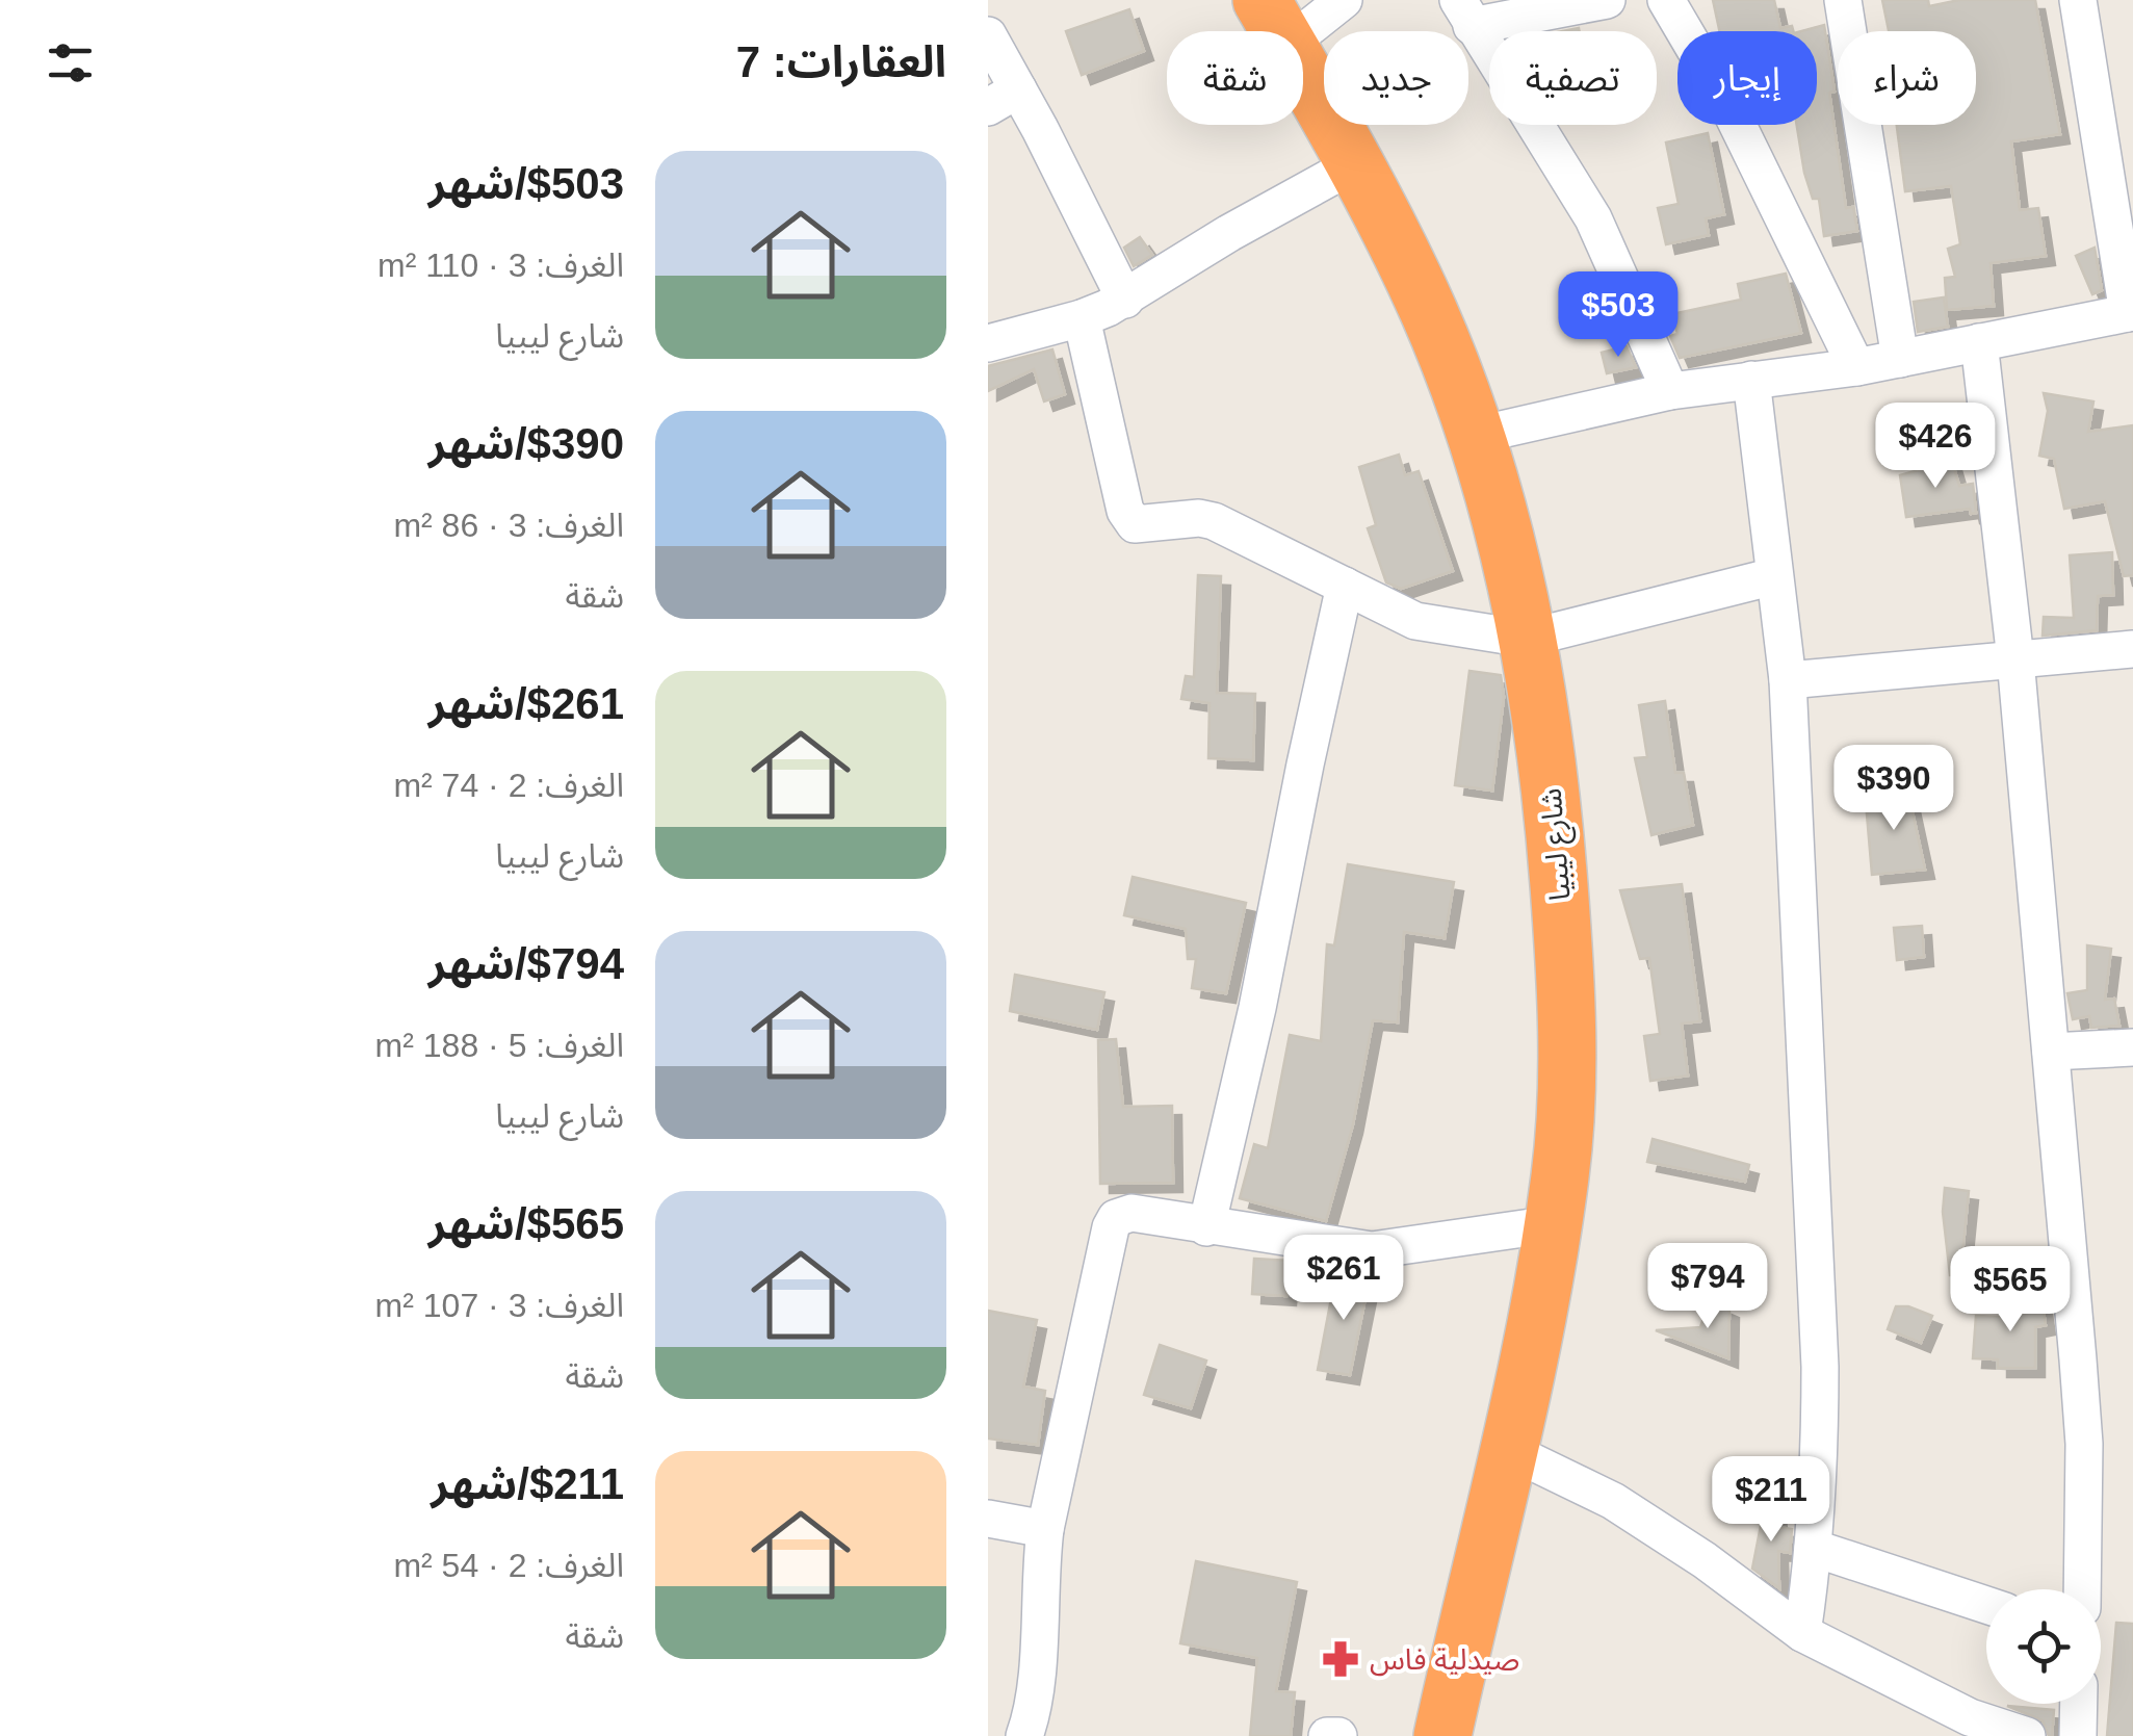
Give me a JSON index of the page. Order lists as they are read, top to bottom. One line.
{"streets":{"highway":["شارع ليبيا"]},"places":{"pharmacy":["صيدلية فاس"]},"page":{"heading":"العقارات: 7","chip":["شراء","إيجار","تصفية","جديد","شقة"],"list":[{"name":"$503/شهر","note":"الغرف: 3 · 110 m² · شارع ليبيا"},{"name":"$390/شهر","note":"الغرف: 3 · 86 m² · شقة"},{"name":"$261/شهر","note":"الغرف: 2 · 74 m² · شارع ليبيا"},{"name":"$794/شهر","note":"الغرف: 5 · 188 m² · شارع ليبيا"},{"name":"$565/شهر","note":"الغرف: 3 · 107 m² · شقة"},{"name":"$211/شهر","note":"الغرف: 2 · 54 m² · شقة"}],"price":["$503","$426","$390","$261","$794","$565","$211"]}}
